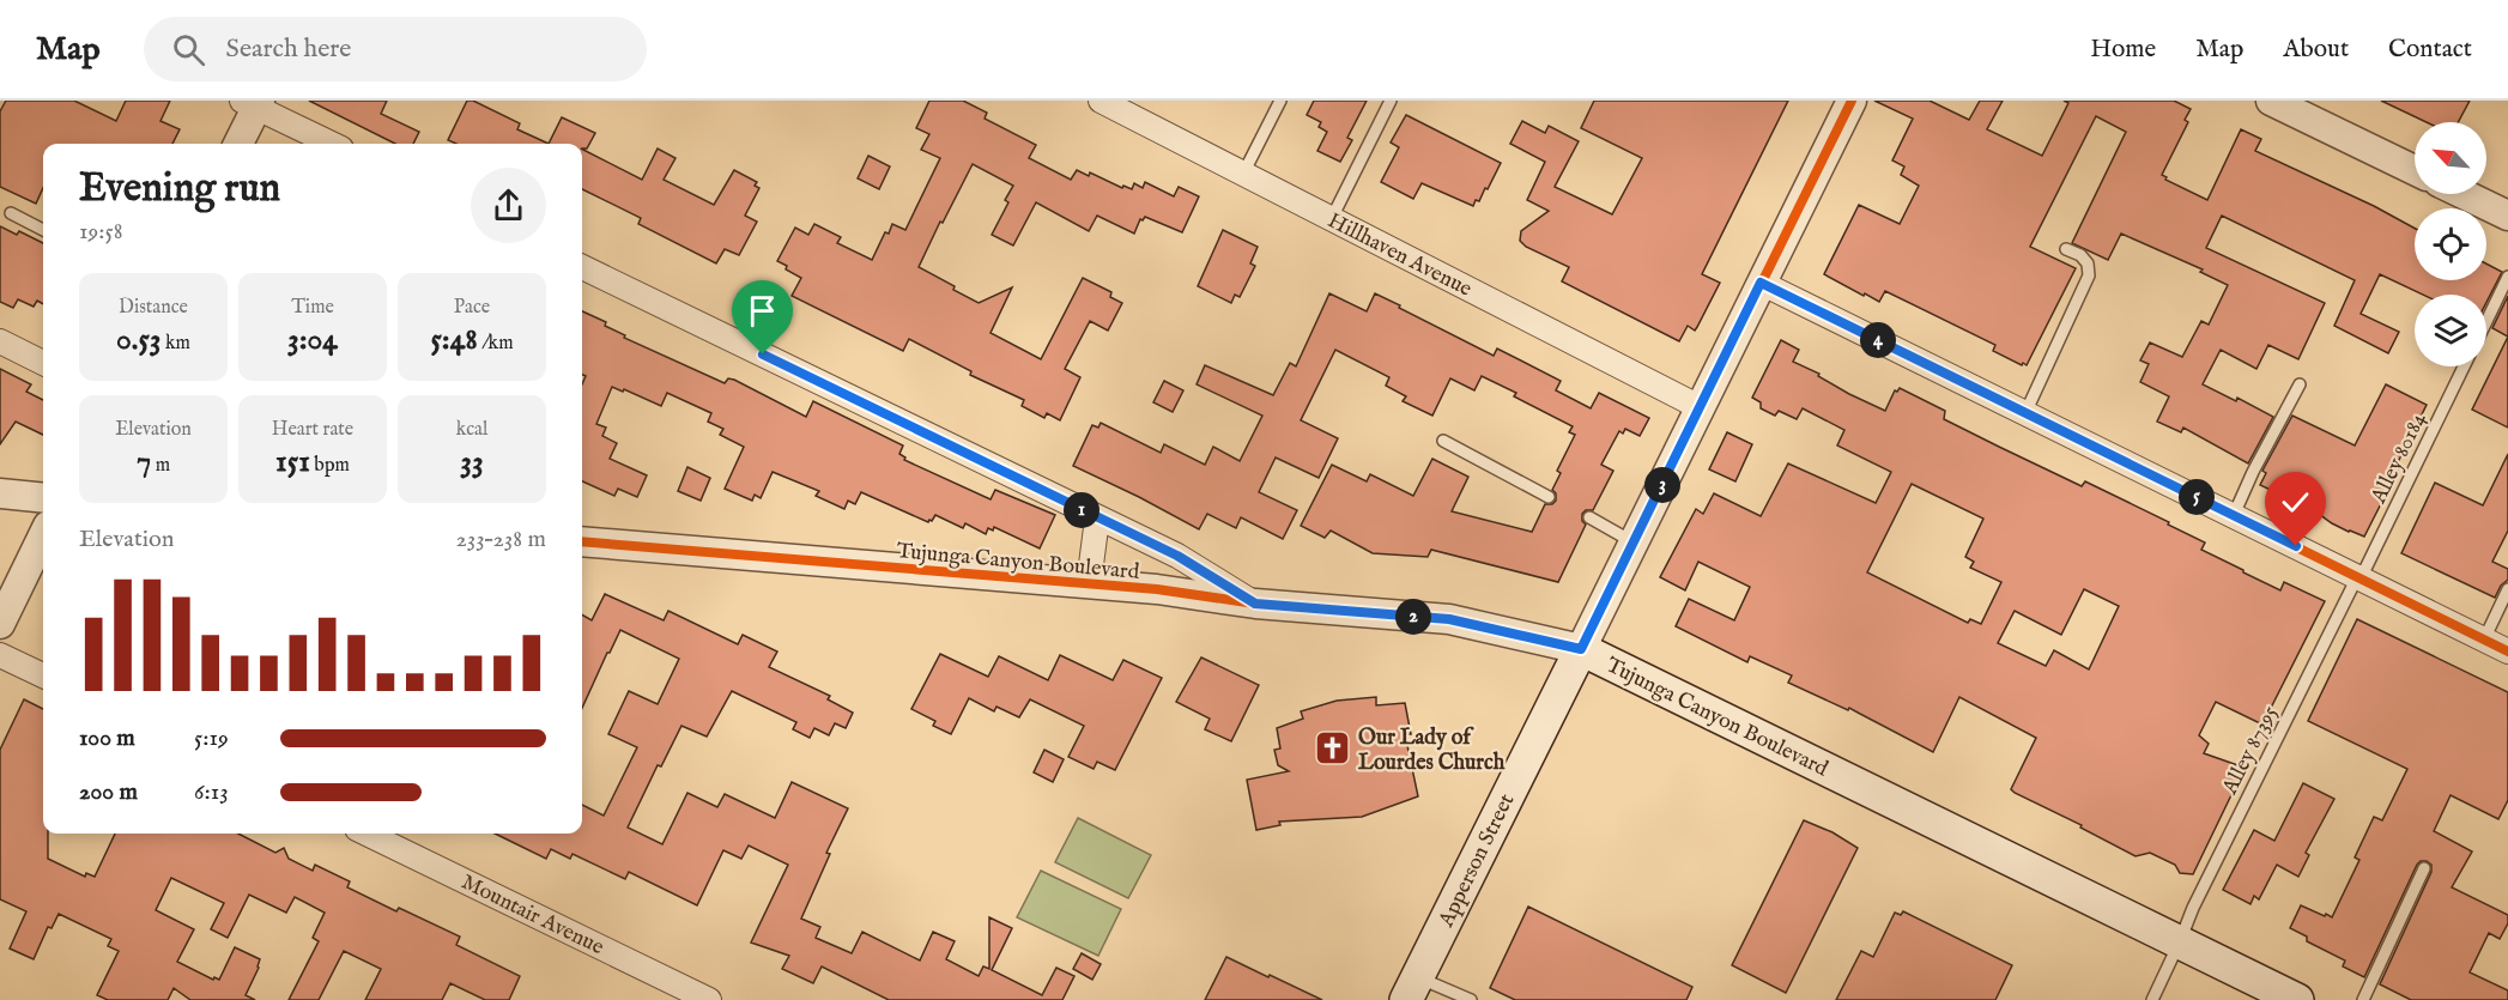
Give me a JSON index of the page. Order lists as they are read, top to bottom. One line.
{"streets":{"main road":["Tujunga Canyon Boulevard","Apperson Street"],"street":["Hillhaven Avenue","Mountair Avenue"],"lane":["Alley 80184","Alley 87395"]},"crossings":[["Hillhaven Avenue","Apperson Street"],["Alley 80184","Alley 87395"],["Tujunga Canyon Boulevard","Alley 87395"],["Tujunga Canyon Boulevard","Apperson Street"]],"places":{"church":["Our Lady of Lourdes Church"]},"north":"top left","page":{"header":"Map","search":"Search here","nav":["Home","Map","About","Contact"],"heading":["Evening run","19:58"],"stats":[["Distance","0.53 km"],["Time","3:04"],["Pace","5:48 /km"],["Elevation","7 m"],["Heart rate","151 bpm"],["kcal","33"]],"pins":["4","3","5","1","2"],"chart":["Elevation","233–238 m"],"list":[{"name":"100 m","note":"5:19"},{"name":"200 m","note":"6:13"}]}}
